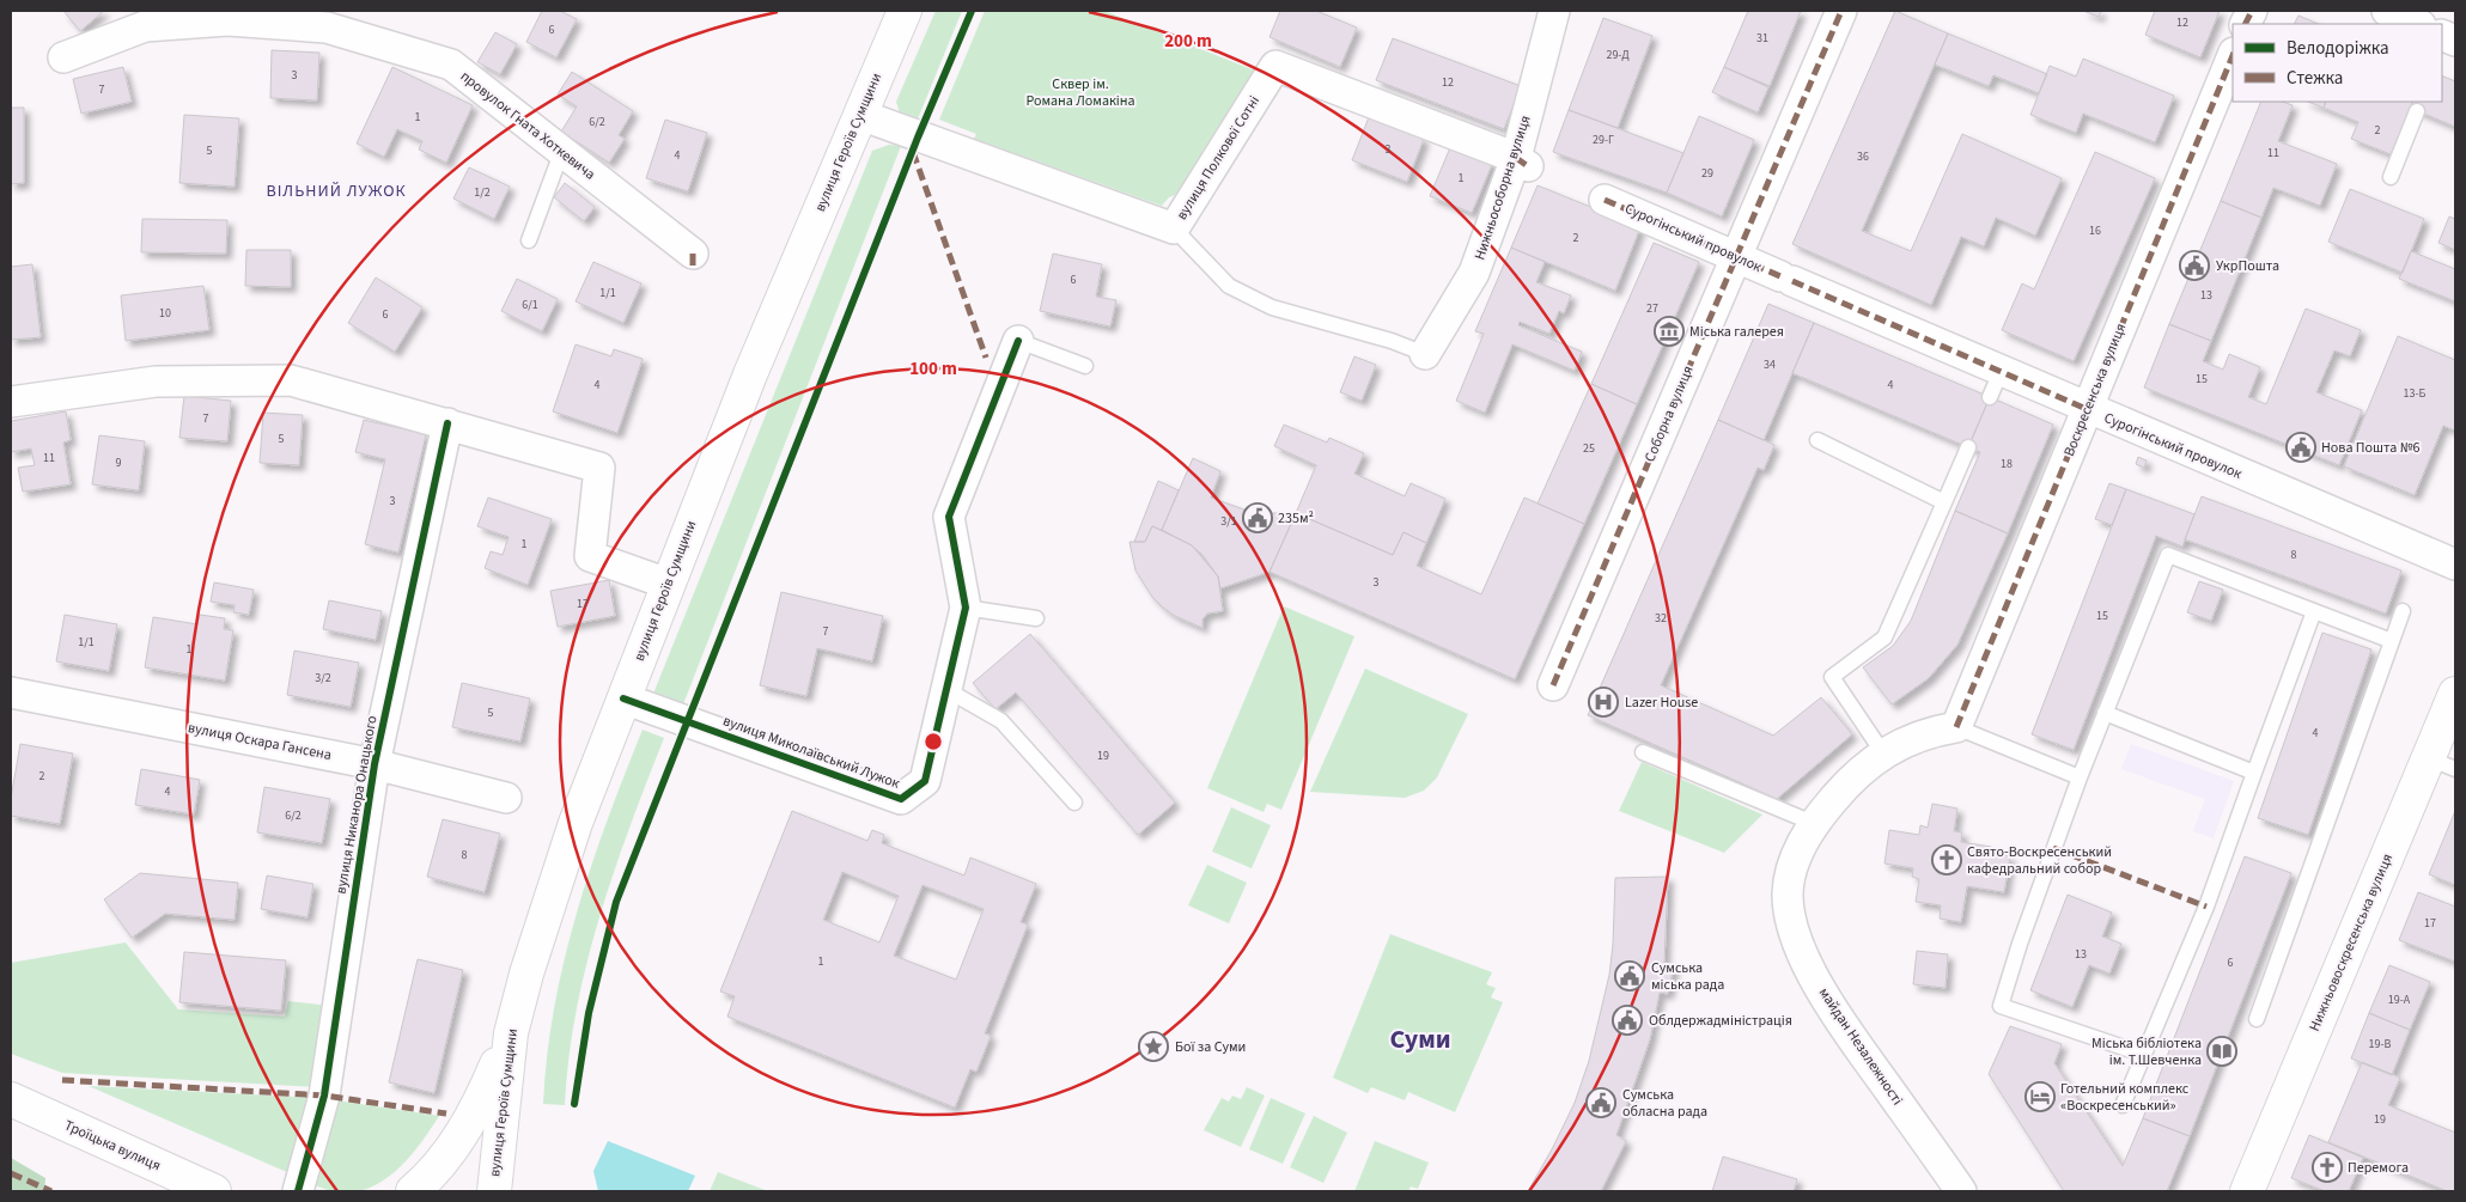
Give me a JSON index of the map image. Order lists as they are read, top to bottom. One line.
{"streets":{"main road":["вулиця Героїв Сумщини","Нижньовоскресенська вулиця","Троїцька вулиця"],"street":["провулок Гната Хоткевича","вулиця Полкової Сотні","Нижньособорна вулиця","Сурогінський провулок","Воскресенська вулиця","Соборна вулиця","вулиця Оскара Гансена","вулиця Миколаївський Лужок","вулиця Никанора Онацького","майдан Незалежності"]},"crossings":[["вулиця Героїв Сумщини","вулиця Полкової Сотні"],["вулиця Героїв Сумщини","вулиця Миколаївський Лужок"],["вулиця Полкової Сотні","Нижньособорна вулиця"],["Сурогінський провулок","Воскресенська вулиця"],["Сурогінський провулок","Соборна вулиця"],["Воскресенська вулиця","майдан Незалежності"],["вулиця Оскара Гансена","вулиця Никанора Онацького"]],"districts":["ВІЛЬНИЙ ЛУЖОК","Суми"],"parks":["Сквер ім. Романа Ломакіна"],"places":{"public building":["УкрПошта","Нова Пошта №6","235м²","Сумська міська рада","Облдержадміністрація","Сумська обласна рада"],"museum":["Міська галерея"],"hospital":["Lazer House"],"church":["Свято-Воскресенський кафедральний собор","Перемога"],"place":["Бої за Суми"],"library":["Міська бібліотека ім. Т.Шевченка"],"hotel":["Готельний комплекс «Воскресенський»"]},"house_numbers":["12","6","31","29-Д","3","12","7","1","6/2","2","29-Г","3","5","11","4","36","29","1","1/2","16","2","6","1/1","13","6/1","27","10","6","34","15","4","4","13-Б","7","5","25","11","9","18","3","3/1","1","8","3","17","15","32","7","1/1","1","3/2","5","4","19","2","4","6/2","8","17","13","1","6","19-А","19-В","19"],"legend":["Велодоріжка","Стежка"],"rings":["200 m","100 m"]}
